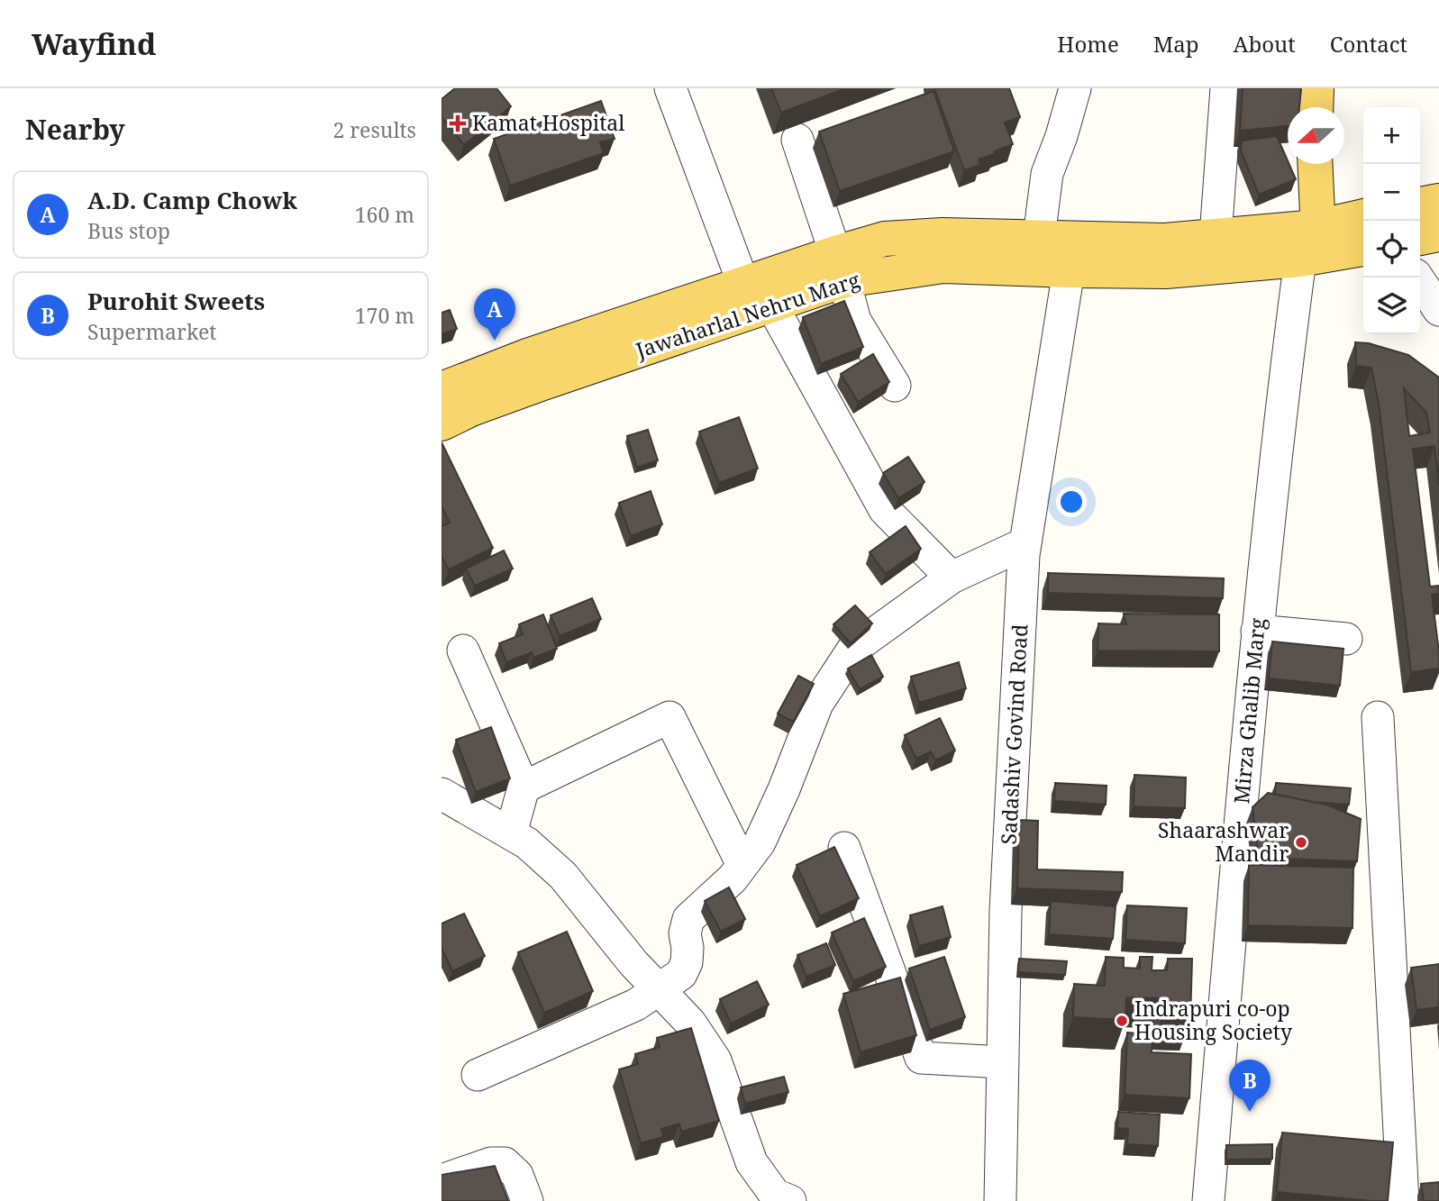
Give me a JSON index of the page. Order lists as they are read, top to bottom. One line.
{"streets":{"main road":["Jawaharlal Nehru Marg"],"street":["Mirza Ghalib Marg","Sadashiv Govind Road"]},"crossings":[["Jawaharlal Nehru Marg","Mirza Ghalib Marg"],["Jawaharlal Nehru Marg","Sadashiv Govind Road"]],"places":{"health":["Kamat Hospital"],"other":["Shaarashwar Mandir","Indrapuri co-op Housing Society"]},"north":"left","page":{"header":"Wayfind","nav":["Home","Map","About","Contact"],"heading":["Nearby","2 results"],"map_buttons":["+","−"],"list":[{"mark":"A","name":"A.D. Camp Chowk","note":"Bus stop","value":"160 m"},{"mark":"B","name":"Purohit Sweets","note":"Supermarket","value":"170 m"}],"pins":["A","B"]}}
